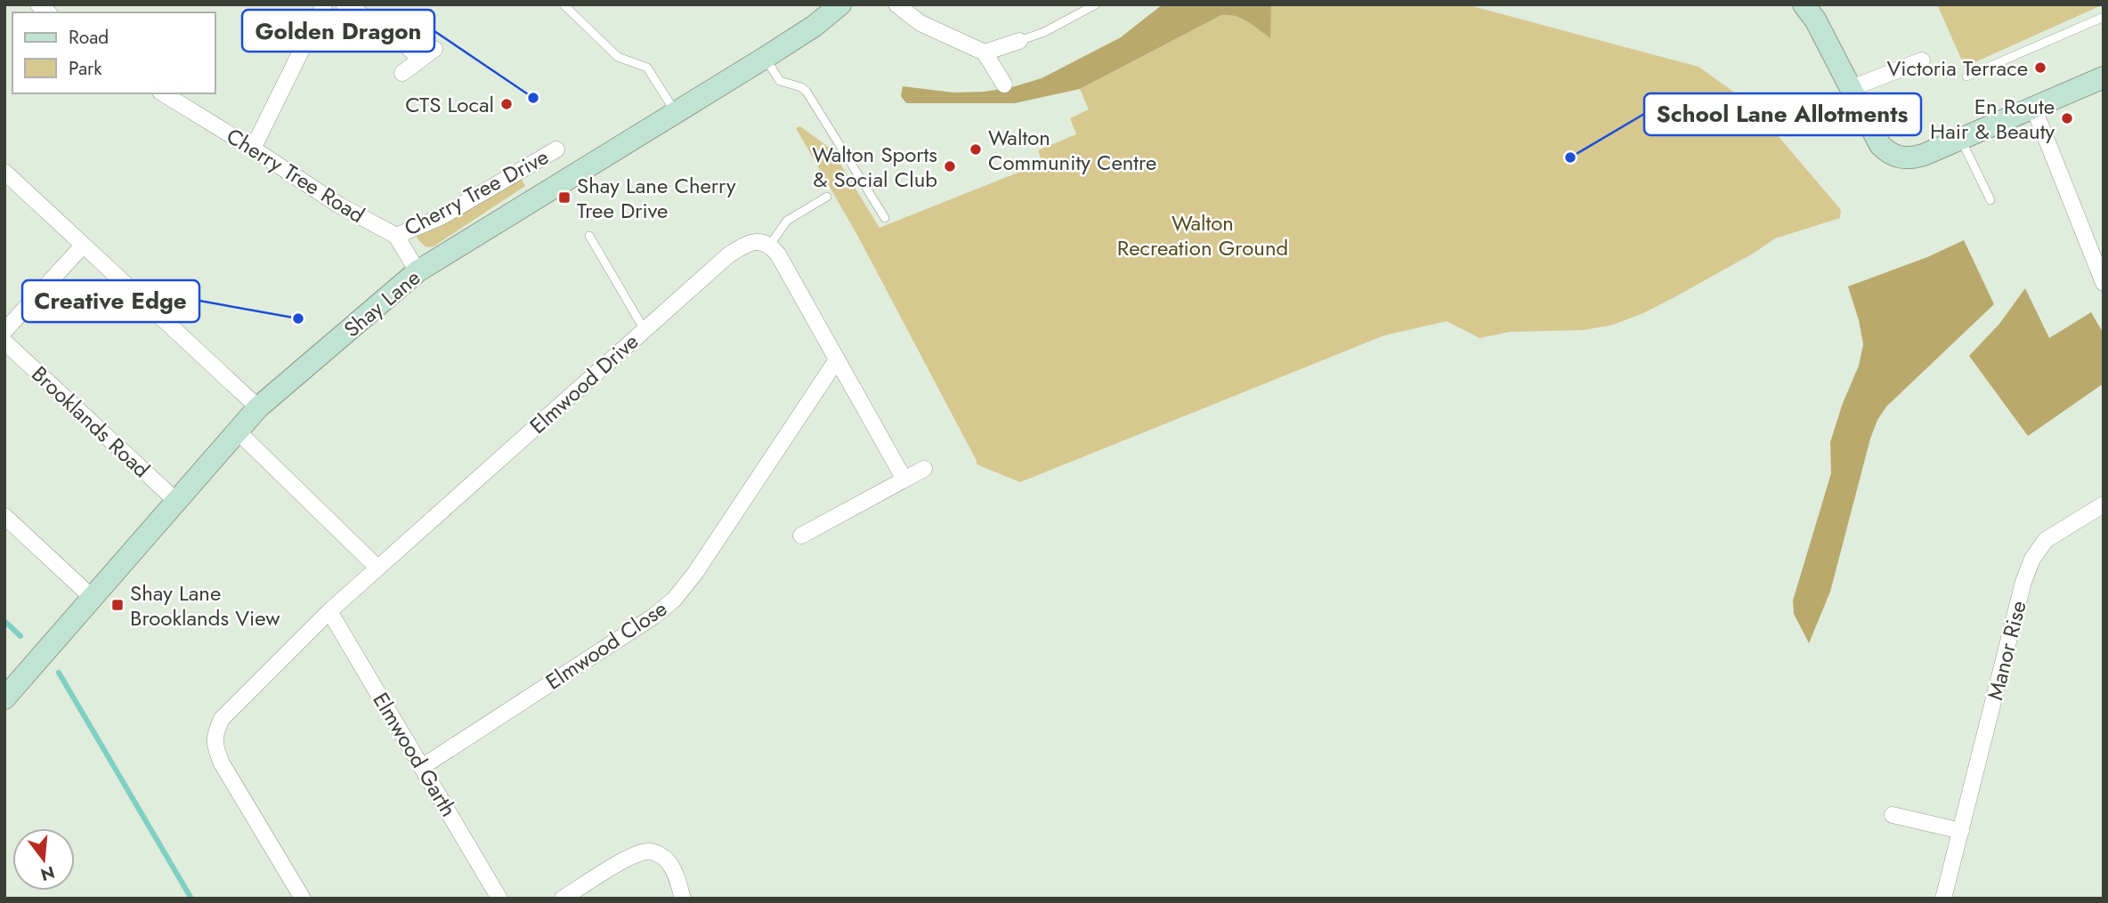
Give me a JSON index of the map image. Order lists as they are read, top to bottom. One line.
{"streets":{"main road":["Shay Lane"],"street":["Cherry Tree Road","Cherry Tree Drive","Elmwood Drive","Brooklands Road","Elmwood Close","Manor Rise","Elmwood Garth"]},"crossings":[["Cherry Tree Road","Cherry Tree Drive"],["Shay Lane","Brooklands Road"],["Elmwood Drive","Elmwood Garth"],["Elmwood Close","Elmwood Garth"]],"parks":["Walton Recreation Ground"],"places":{"other":["Victoria Terrace","Golden Dragon","CTS Local","En Route Hair & Beauty","Walton Community Centre","School Lane Allotments","Walton Sports & Social Club","Creative Edge"],"transit":["Shay Lane Cherry Tree Drive","Shay Lane Brooklands View"]},"legend":["Road","Park"],"north":"bottom"}
